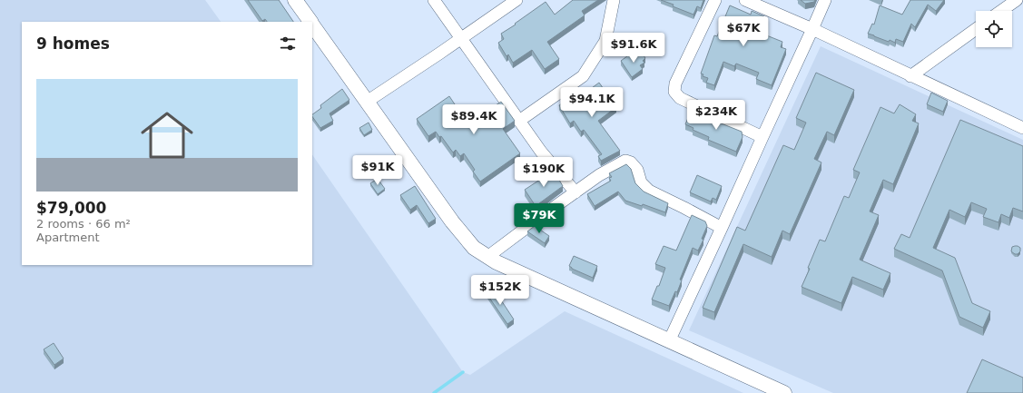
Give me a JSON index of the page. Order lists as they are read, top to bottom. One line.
{"page":{"price":["$67K","$91.6K","$94.1K","$234K","$89.4K","$91K","$190K","$79K","$152K"],"heading":"9 homes","list":[{"name":"$79,000","note":"2 rooms · 66 m² · Apartment"}]}}
